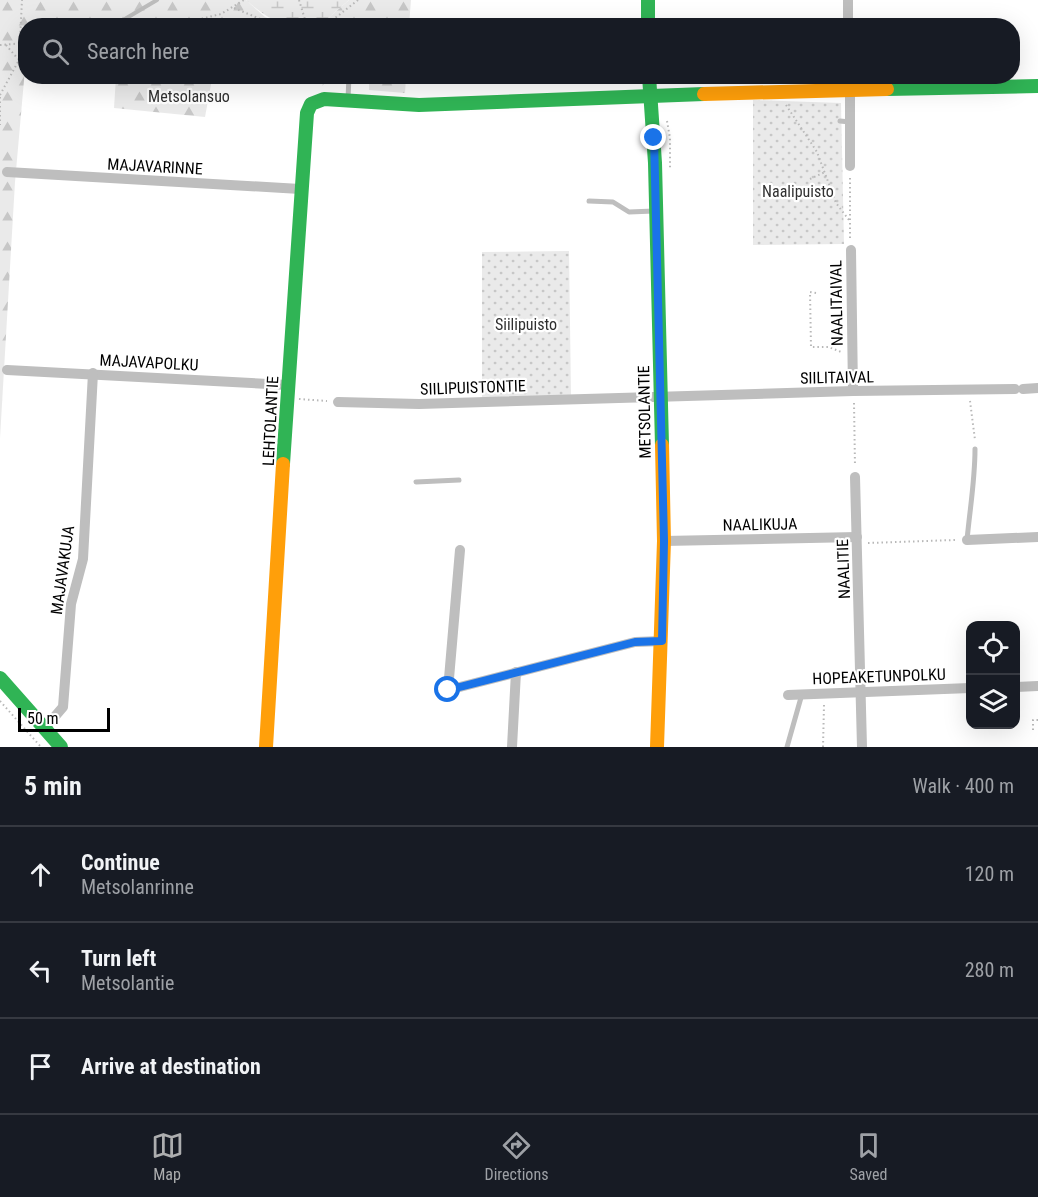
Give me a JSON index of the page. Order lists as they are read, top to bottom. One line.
{"streets":{"street":["MAJAVARINNE","NAALITAIVAL","MAJAVAPOLKU","SIILITAIVAL","SIILIPUISTONTIE","METSOLANTIE","LEHTOLANTIE","NAALIKUJA","NAALITIE","MAJAVAKUJA","HOPEAKETUNPOLKU"]},"crossings":[["MAJAVARINNE","LEHTOLANTIE"],["NAALITAIVAL","SIILITAIVAL"],["MAJAVAPOLKU","LEHTOLANTIE"],["MAJAVAPOLKU","MAJAVAKUJA"],["SIILITAIVAL","SIILIPUISTONTIE"],["SIILITAIVAL","METSOLANTIE"],["SIILIPUISTONTIE","METSOLANTIE"],["METSOLANTIE","NAALIKUJA"],["NAALIKUJA","NAALITIE"],["NAALITIE","HOPEAKETUNPOLKU"]],"parks":["Metsolansuo","Naalipuisto","Siilipuisto"],"scale_bar":"50 m","page":{"search":"Search here","scale":"50 m","heading":["5 min","Walk · 400 m"],"list":[["Continue","Metsolanrinne","120 m"],["Turn left","Metsolantie","280 m"],"Arrive at destination"],"nav":["Map","Directions","Saved"]}}
